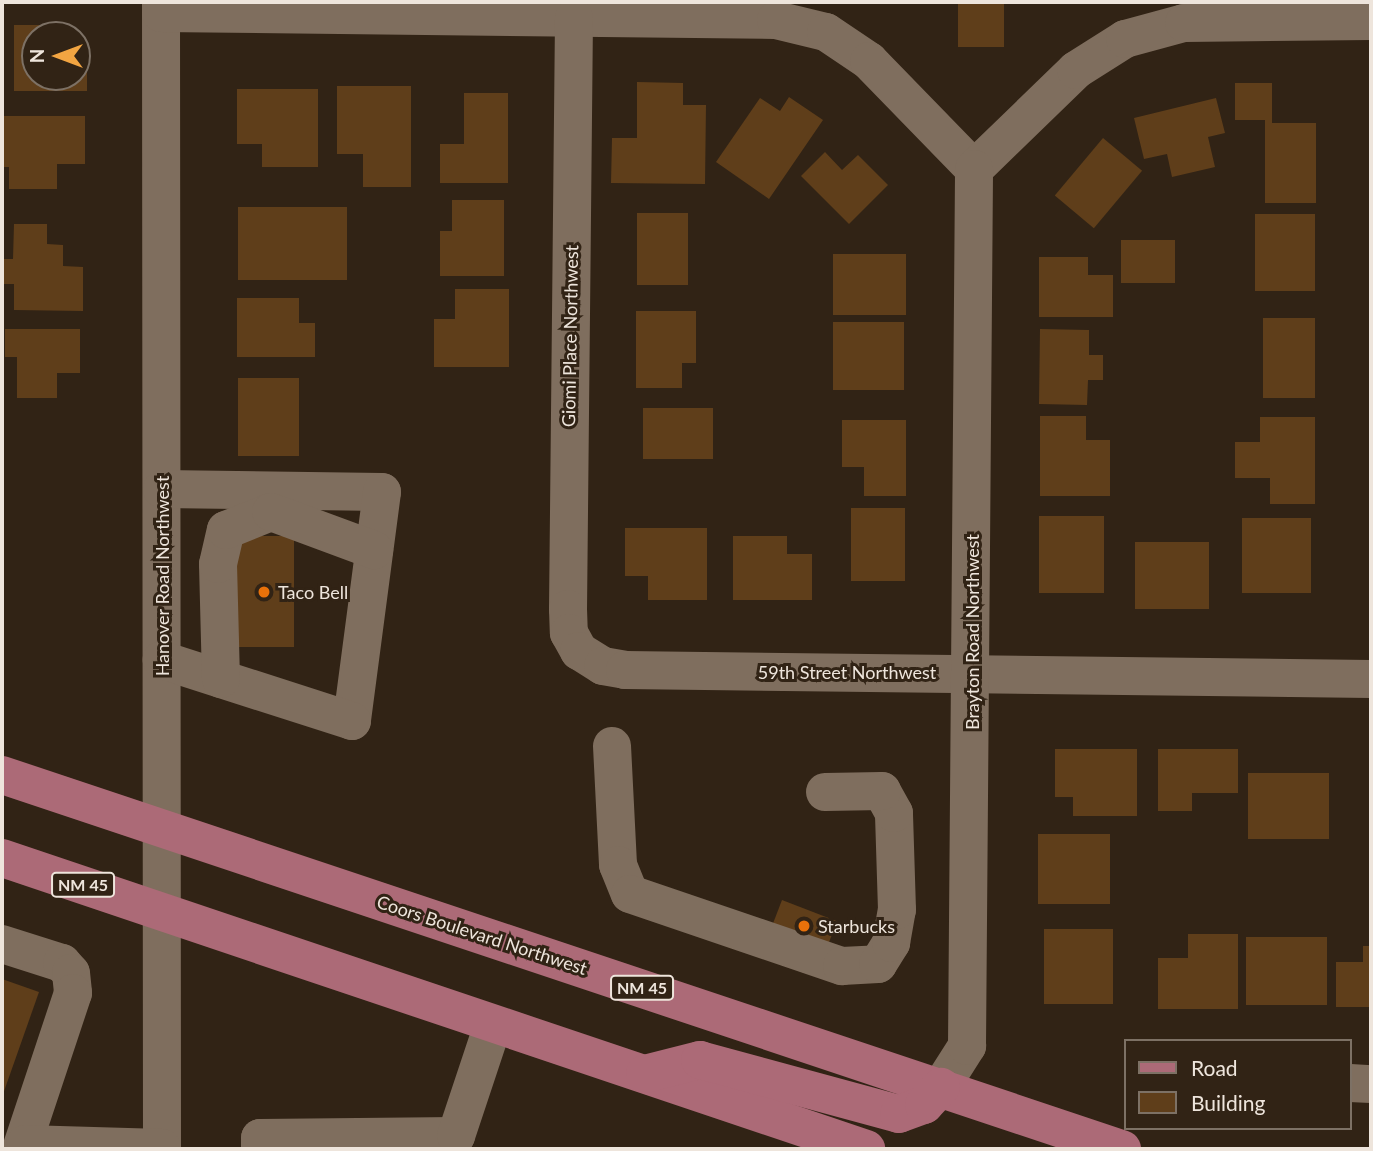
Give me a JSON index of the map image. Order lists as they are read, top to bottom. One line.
{"streets":{"main road":["NM 45","Coors Boulevard Northwest"],"street":["Giomi Place Northwest","Hanover Road Northwest","Brayton Road Northwest","59th Street Northwest"]},"crossings":[["Giomi Place Northwest","59th Street Northwest"],["Hanover Road Northwest","NM 45"],["Hanover Road Northwest","Coors Boulevard Northwest"],["Brayton Road Northwest","59th Street Northwest"],["Brayton Road Northwest","Coors Boulevard Northwest"]],"places":["Taco Bell","Starbucks"],"legend":["Road","Building"],"north":"left"}
